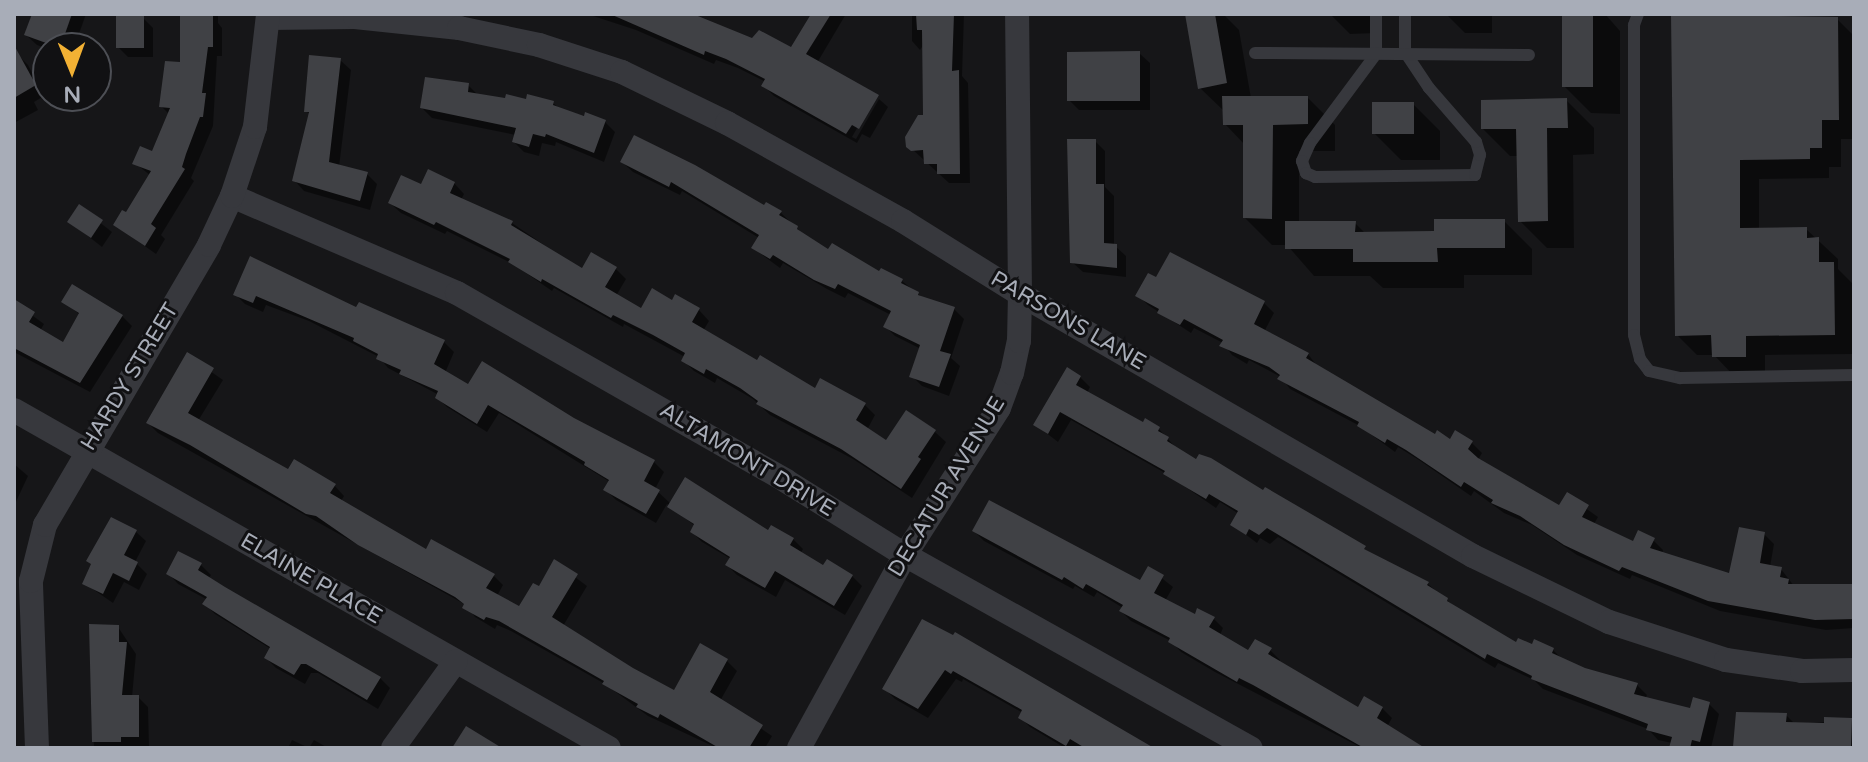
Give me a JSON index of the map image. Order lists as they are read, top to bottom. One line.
{"streets":{"street":["PARSONS LANE","HARDY STREET","ALTAMONT DRIVE","DECATUR AVENUE","ELAINE PLACE"]},"crossings":[["PARSONS LANE","HARDY STREET"],["PARSONS LANE","DECATUR AVENUE"],["HARDY STREET","ALTAMONT DRIVE"],["HARDY STREET","ELAINE PLACE"],["ALTAMONT DRIVE","DECATUR AVENUE"]],"north":"bottom"}
